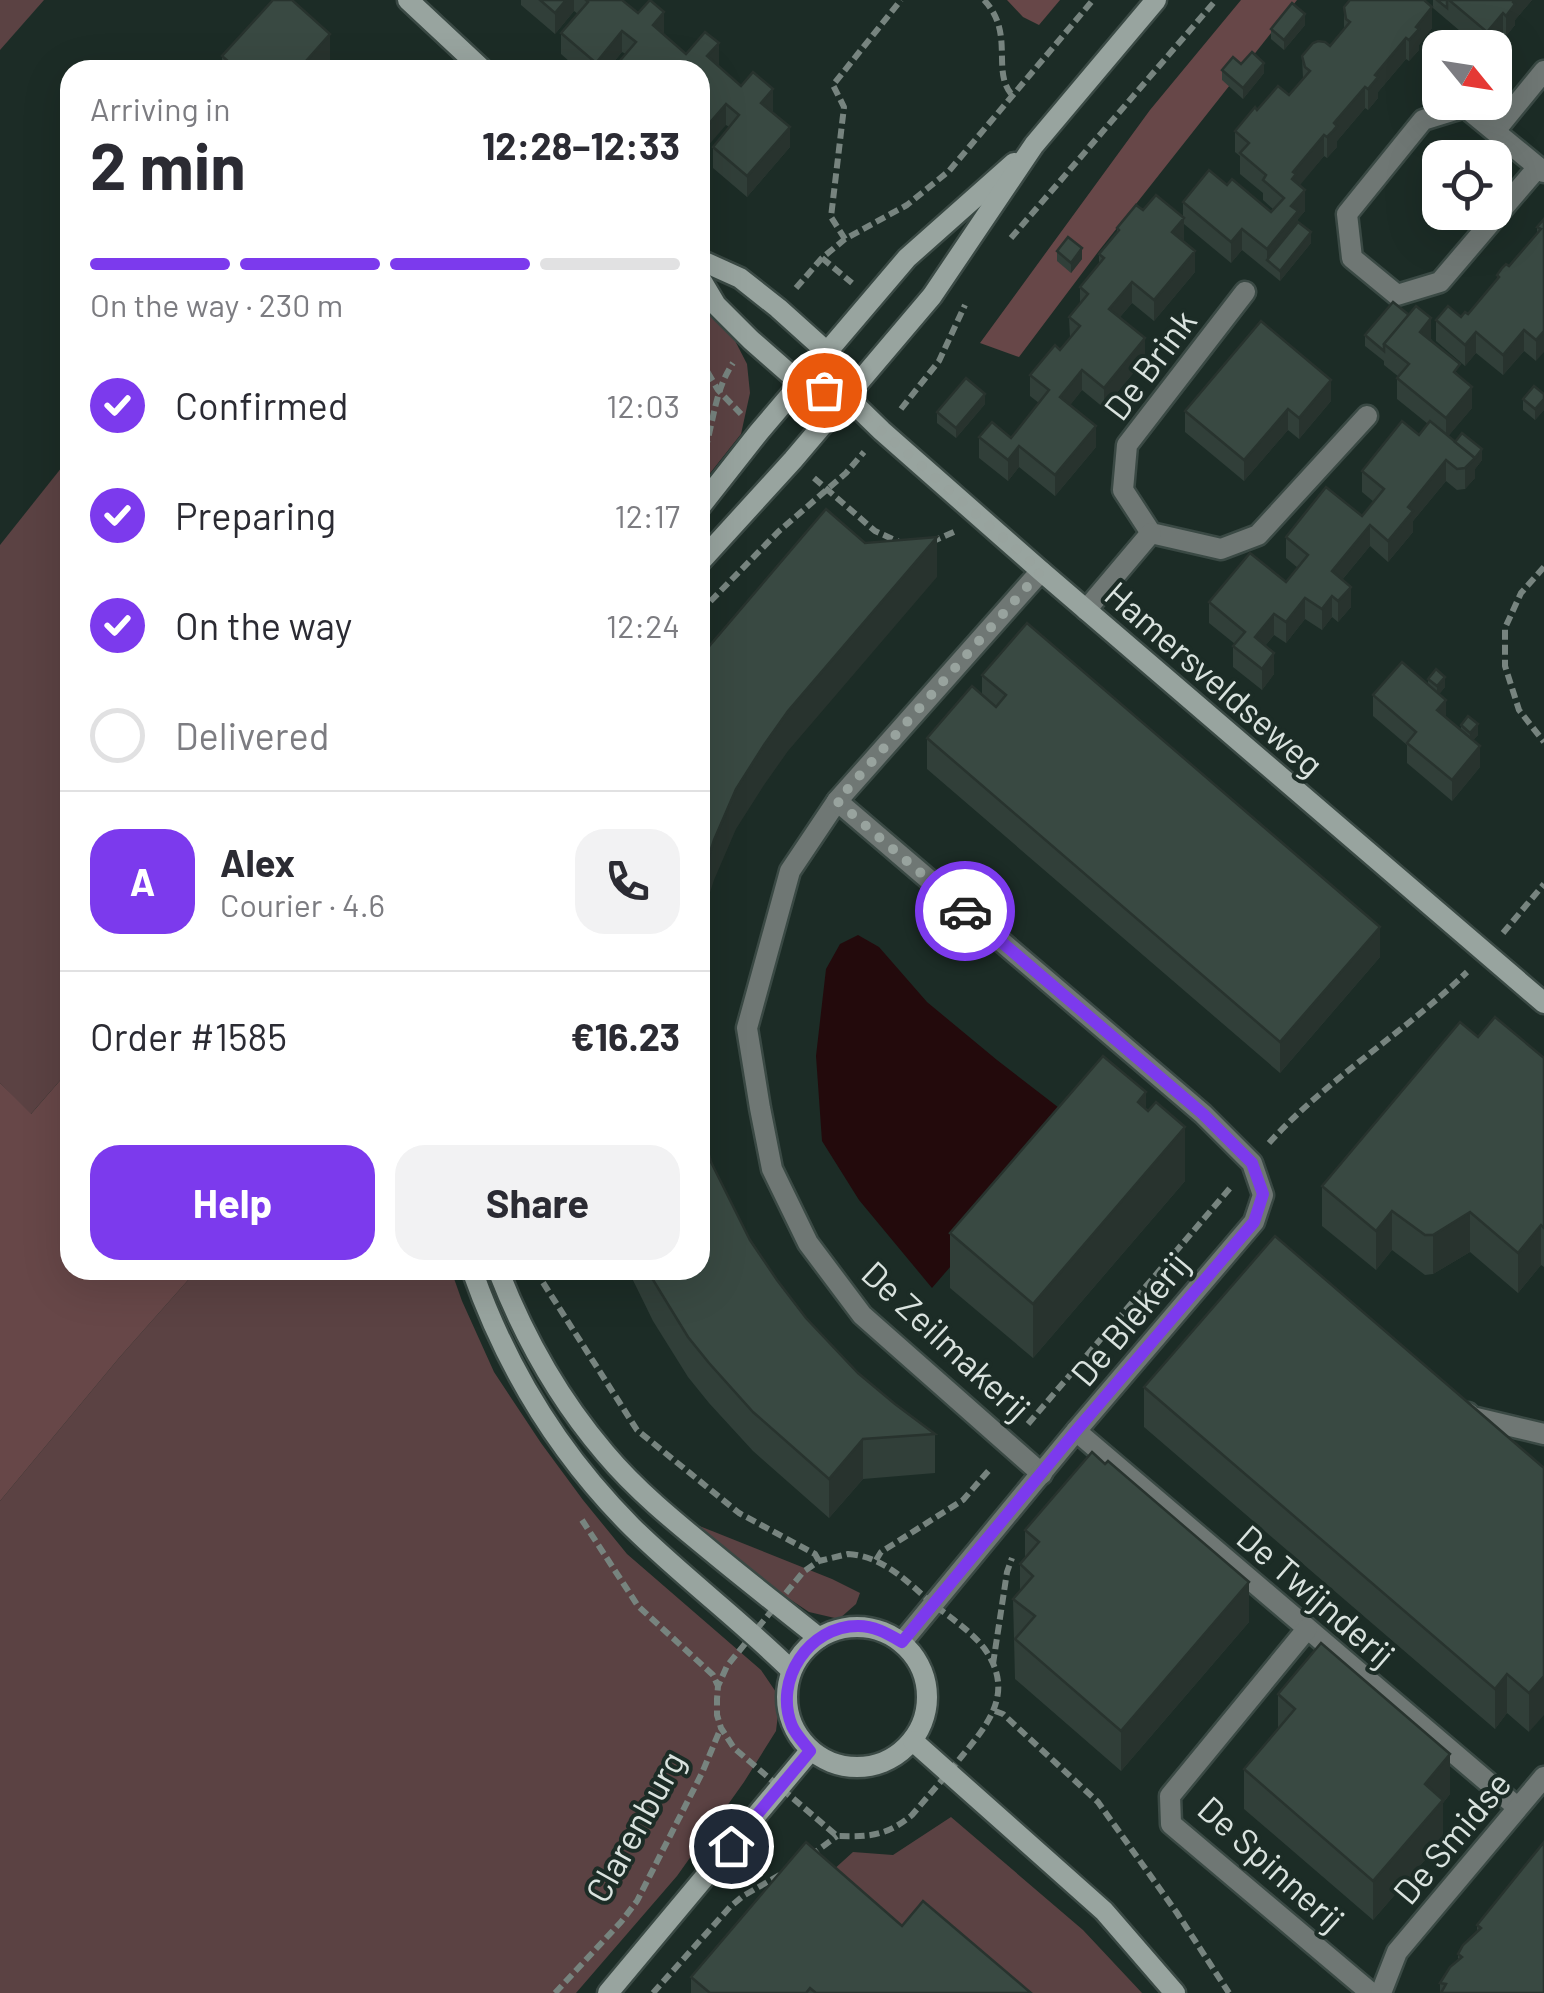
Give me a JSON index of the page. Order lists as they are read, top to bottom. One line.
{"streets":{"street":["De Brink","Hamersveldseweg","De Blekerij","De Zeilmakerij","De Twijnderij","Clarenburg","De Smidse","De Spinnerij"]},"crossings":[["Hamersveldseweg","De Zeilmakerij"],["De Blekerij","De Zeilmakerij"],["De Blekerij","De Twijnderij"],["De Blekerij","Clarenburg"],["De Twijnderij","De Smidse"],["De Twijnderij","De Spinnerij"]],"north":"bottom right","page":{"heading":["2 min","Arriving in","12:28–12:33"],"panel":["Alex","Courier · 4.6","Order #1585","€16.23"],"bar":"On the way · 230 m","list":[["Confirmed","12:03"],["Preparing","12:17"],["On the way","12:24"],"Delivered"],"round":"A","buttons":["Help","Share"]}}
